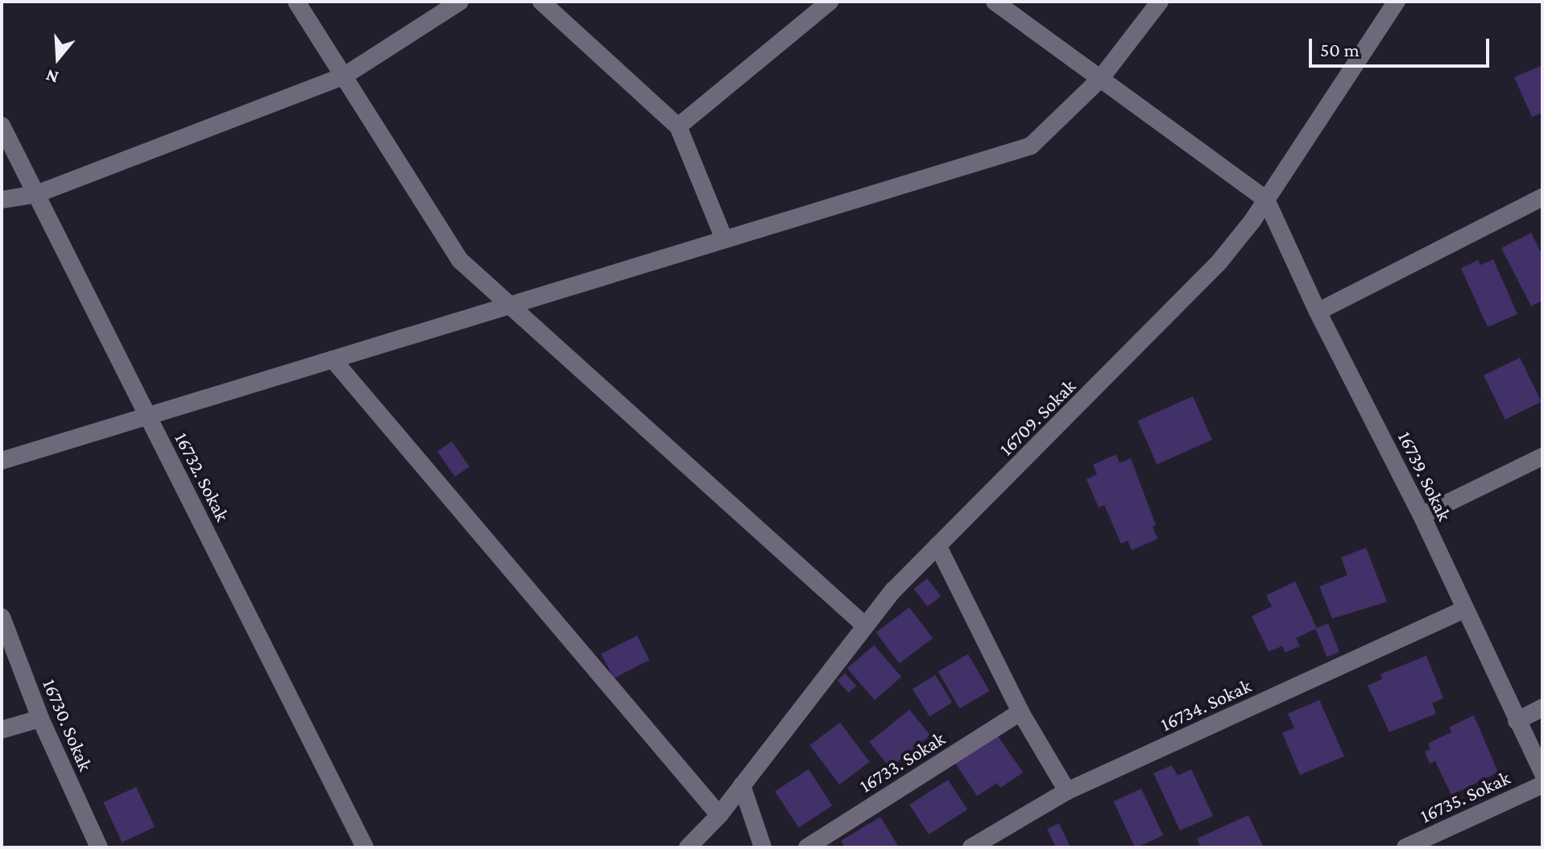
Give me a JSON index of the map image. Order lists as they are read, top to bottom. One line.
{"streets":{"street":["16709. Sokak","16739. Sokak","16732. Sokak","16734. Sokak","16730. Sokak","16733. Sokak","16735. Sokak"]},"crossings":[["16709. Sokak","16739. Sokak"],["16739. Sokak","16734. Sokak"]],"scale_bar":"50 m","north":"bottom"}
